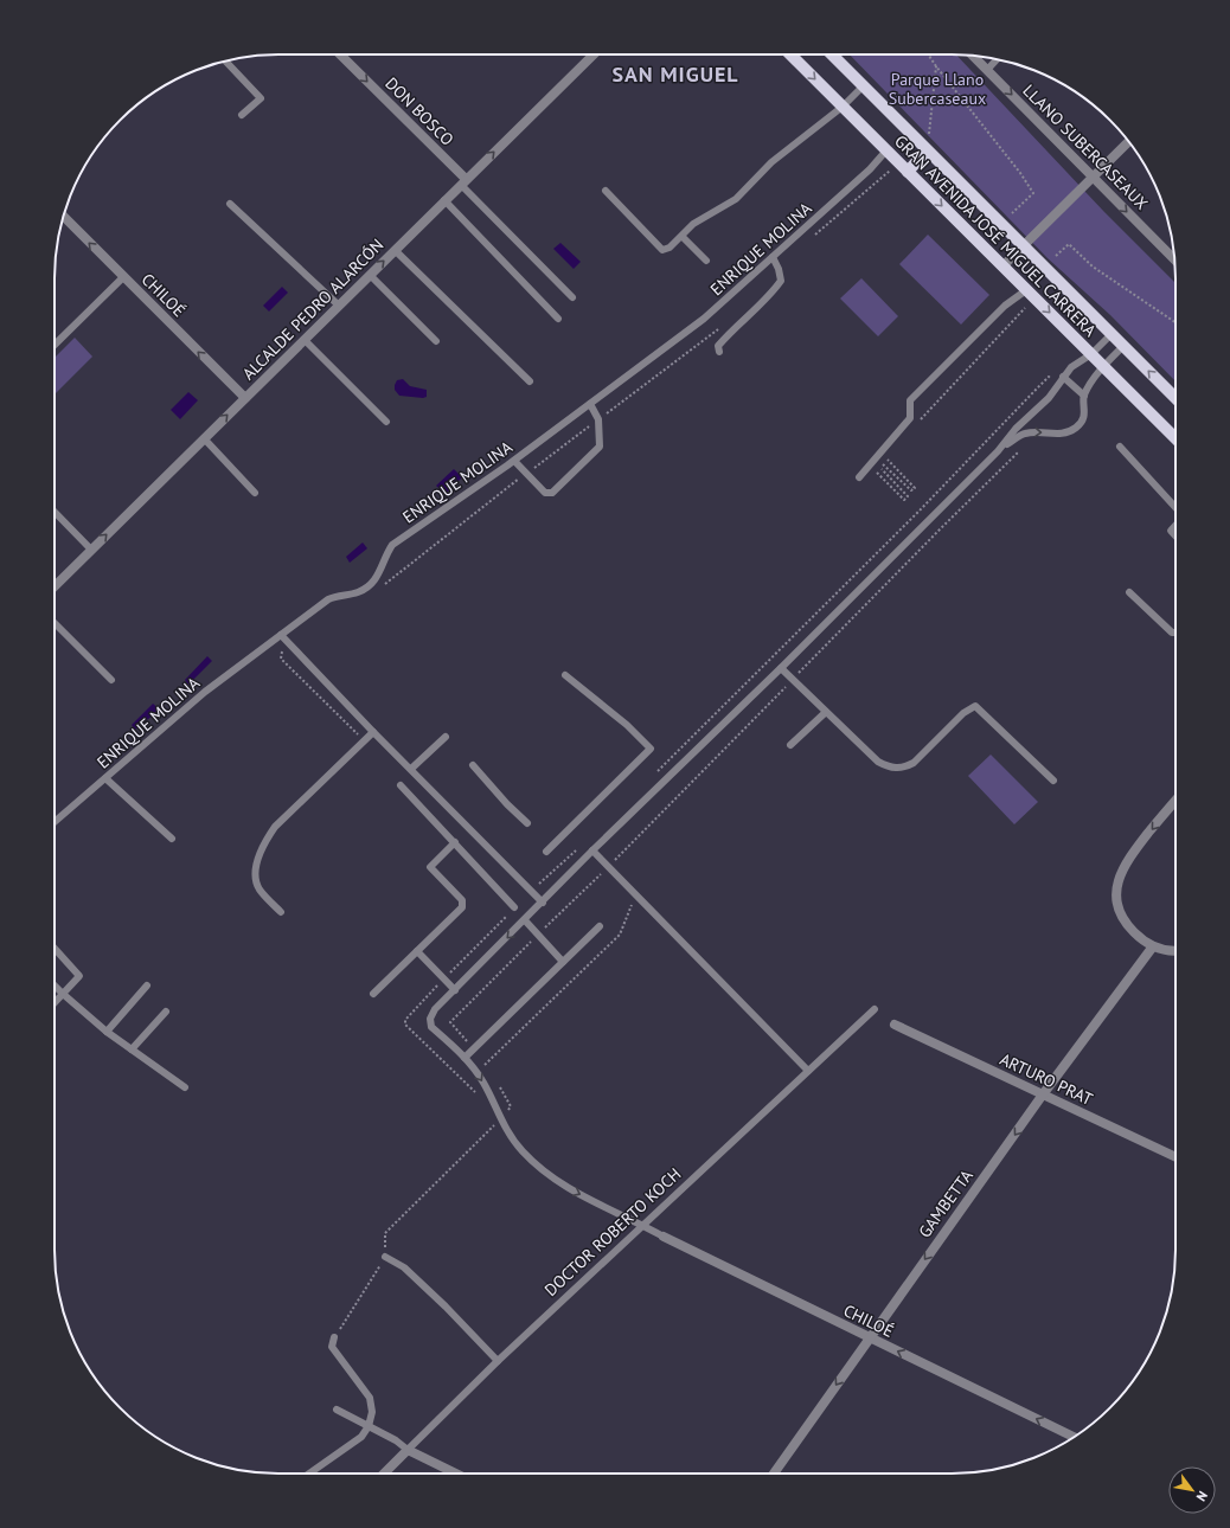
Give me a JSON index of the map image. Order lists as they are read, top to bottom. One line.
{"streets":{"main road":["GRAN AVENIDA JOSÉ MIGUEL CARRERA"],"street":["DON BOSCO","LLANO SUBERCASEAUX","CHILOÉ","ALCALDE PEDRO ALARCÓN","ARTURO PRAT","GAMBETTA","DOCTOR ROBERTO KOCH"],"lane":["ENRIQUE MOLINA"]},"crossings":[["DON BOSCO","ALCALDE PEDRO ALARCÓN"],["GRAN AVENIDA JOSÉ MIGUEL CARRERA","ENRIQUE MOLINA"],["CHILOÉ","ALCALDE PEDRO ALARCÓN"],["CHILOÉ","GAMBETTA"],["CHILOÉ","DOCTOR ROBERTO KOCH"],["ARTURO PRAT","GAMBETTA"]],"one_way":["DON BOSCO","LLANO SUBERCASEAUX","ALCALDE PEDRO ALARCÓN","GAMBETTA"],"districts":["SAN MIGUEL"],"parks":["Parque Llano Subercaseaux"],"north":"bottom right"}
